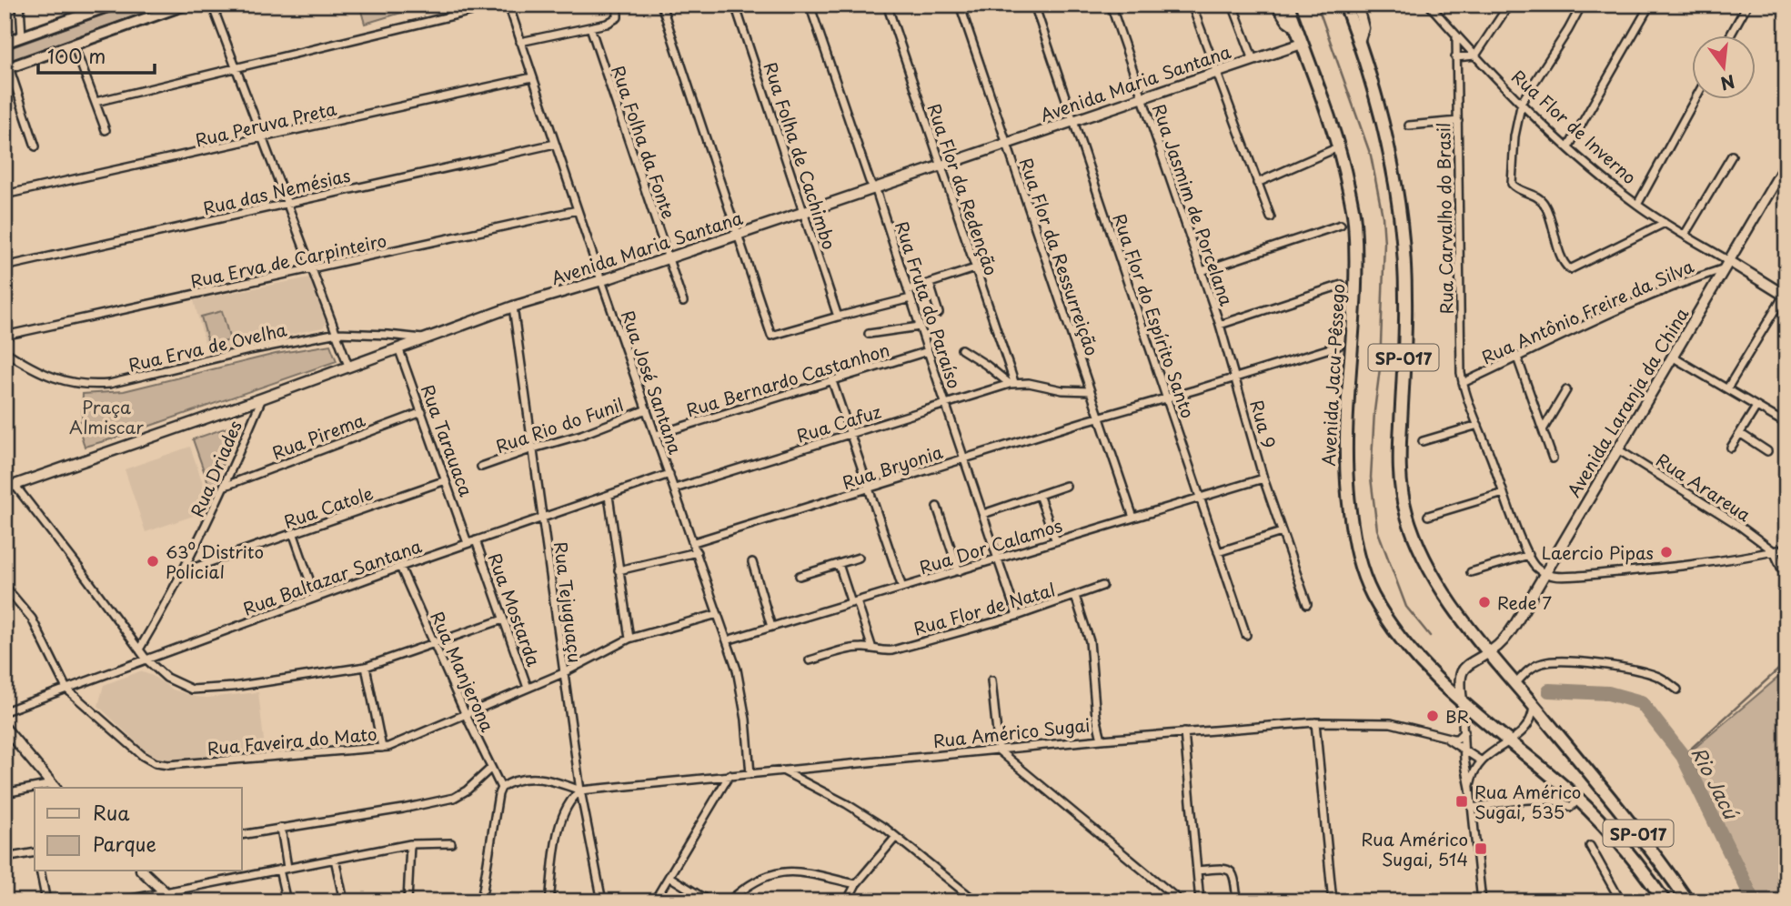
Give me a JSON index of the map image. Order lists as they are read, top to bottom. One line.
{"streets":{"highway":["SP-017","Avenida Jacu-Pêssego"],"street":["Avenida Maria Santana","Rua Peruva Preta","Rua Flor de Inverno","Rua Folha da Fonte","Rua Folha de Cachimbo","Rua Flor da Redenção","Rua das Nemésias","Rua Jasmim de Porcelana","Rua Carvalho do Brasil","Rua Flor da Ressurreição","Rua Erva de Carpinteiro","Rua Fruta do Paraíso","Rua Antônio Freire da Silva","Rua Flor do Espírito Santo","Rua Erva de Ovelha","Rua Bernardo Castanhon","Rua José Santana","Avenida Laranja da China","Rua Cafuz","Rua 9","Rua Rio do Funil","Rua Pirema","Rua Tarauaca","Rua Bryonia","Rua Driades","Rua Arareua","Rua Catole","Rua Dor Calamos","Rua Baltazar Santana","Rua Tejuguaçu","Rua Flor de Natal","Rua Mostarda","Rua Manjerona","Rua Américo Sugai","Rua Faveira do Mato"]},"crossings":[["Avenida Maria Santana","Rua Folha da Fonte"],["Avenida Maria Santana","Rua Folha de Cachimbo"],["Avenida Maria Santana","Rua Flor da Redenção"],["Avenida Maria Santana","Rua Jasmim de Porcelana"],["Avenida Maria Santana","Rua Flor da Ressurreição"],["Avenida Maria Santana","Rua Fruta do Paraíso"],["Avenida Maria Santana","Rua Flor do Espírito Santo"],["Avenida Maria Santana","Rua Erva de Ovelha"],["Avenida Maria Santana","Avenida Jacu-Pêssego"],["Avenida Maria Santana","Rua José Santana"],["Avenida Maria Santana","Rua Tarauaca"],["Avenida Maria Santana","Rua Driades"],["Avenida Maria Santana","Rua Tejuguaçu"],["Rua Peruva Preta","Rua José Santana"],["Rua Flor de Inverno","Rua Carvalho do Brasil"],["Rua Flor de Inverno","Rua Antônio Freire da Silva"],["Rua Flor de Inverno","Avenida Laranja da China"],["Rua Flor da Redenção","Rua Cafuz"],["Rua das Nemésias","Rua José Santana"],["Rua Jasmim de Porcelana","Rua 9"],["Rua Jasmim de Porcelana","Rua Bryonia"],["Rua Carvalho do Brasil","Rua Antônio Freire da Silva"],["Rua Carvalho do Brasil","Avenida Laranja da China"],["Rua Flor da Ressurreição","Rua Bryonia"],["Rua Flor da Ressurreição","Rua Dor Calamos"],["Rua Erva de Carpinteiro","Rua José Santana"],["Rua Fruta do Paraíso","Rua Bernardo Castanhon"],["Rua Fruta do Paraíso","Rua Cafuz"],["Rua Fruta do Paraíso","Rua Bryonia"],["Rua Fruta do Paraíso","Rua Dor Calamos"],["Rua Fruta do Paraíso","Rua Flor de Natal"],["Rua Antônio Freire da Silva","Avenida Laranja da China"],["Rua Flor do Espírito Santo","Rua Bryonia"],["Rua Flor do Espírito Santo","Rua Dor Calamos"],["SP-017","Avenida Laranja da China"],["Rua Bernardo Castanhon","Rua José Santana"],["Rua José Santana","Rua Cafuz"],["Rua José Santana","Rua Rio do Funil"],["Rua José Santana","Rua Bryonia"],["Rua José Santana","Rua Dor Calamos"],["Rua José Santana","Rua Baltazar Santana"],["Rua José Santana","Rua Américo Sugai"],["Rua José Santana","Rua Faveira do Mato"],["Avenida Laranja da China","Rua Arareua"],["Rua 9","Rua Bryonia"],["Rua 9","Rua Dor Calamos"],["Rua Rio do Funil","Rua Tejuguaçu"],["Rua Pirema","Rua Tarauaca"],["Rua Pirema","Rua Driades"],["Rua Tarauaca","Rua Catole"],["Rua Tarauaca","Rua Baltazar Santana"],["Rua Tarauaca","Rua Mostarda"],["Rua Driades","Rua Catole"],["Rua Baltazar Santana","Rua Tejuguaçu"],["Rua Baltazar Santana","Rua Mostarda"],["Rua Baltazar Santana","Rua Manjerona"],["Rua Baltazar Santana","Rua Faveira do Mato"],["Rua Tejuguaçu","Rua Américo Sugai"],["Rua Tejuguaçu","Rua Faveira do Mato"],["Rua Mostarda","Rua Faveira do Mato"],["Rua Manjerona","Rua Faveira do Mato"]],"water":["Rio Jacú"],"parks":["Praça Almiscar"],"places":{"other":["Laercio Pipas","63º Distrito Policial","Rede 7","BR"],"transit":["Rua Américo Sugai, 535","Rua Américo Sugai, 514"]},"legend":["Rua","Parque"],"scale_bar":"100 m","north":"bottom"}
